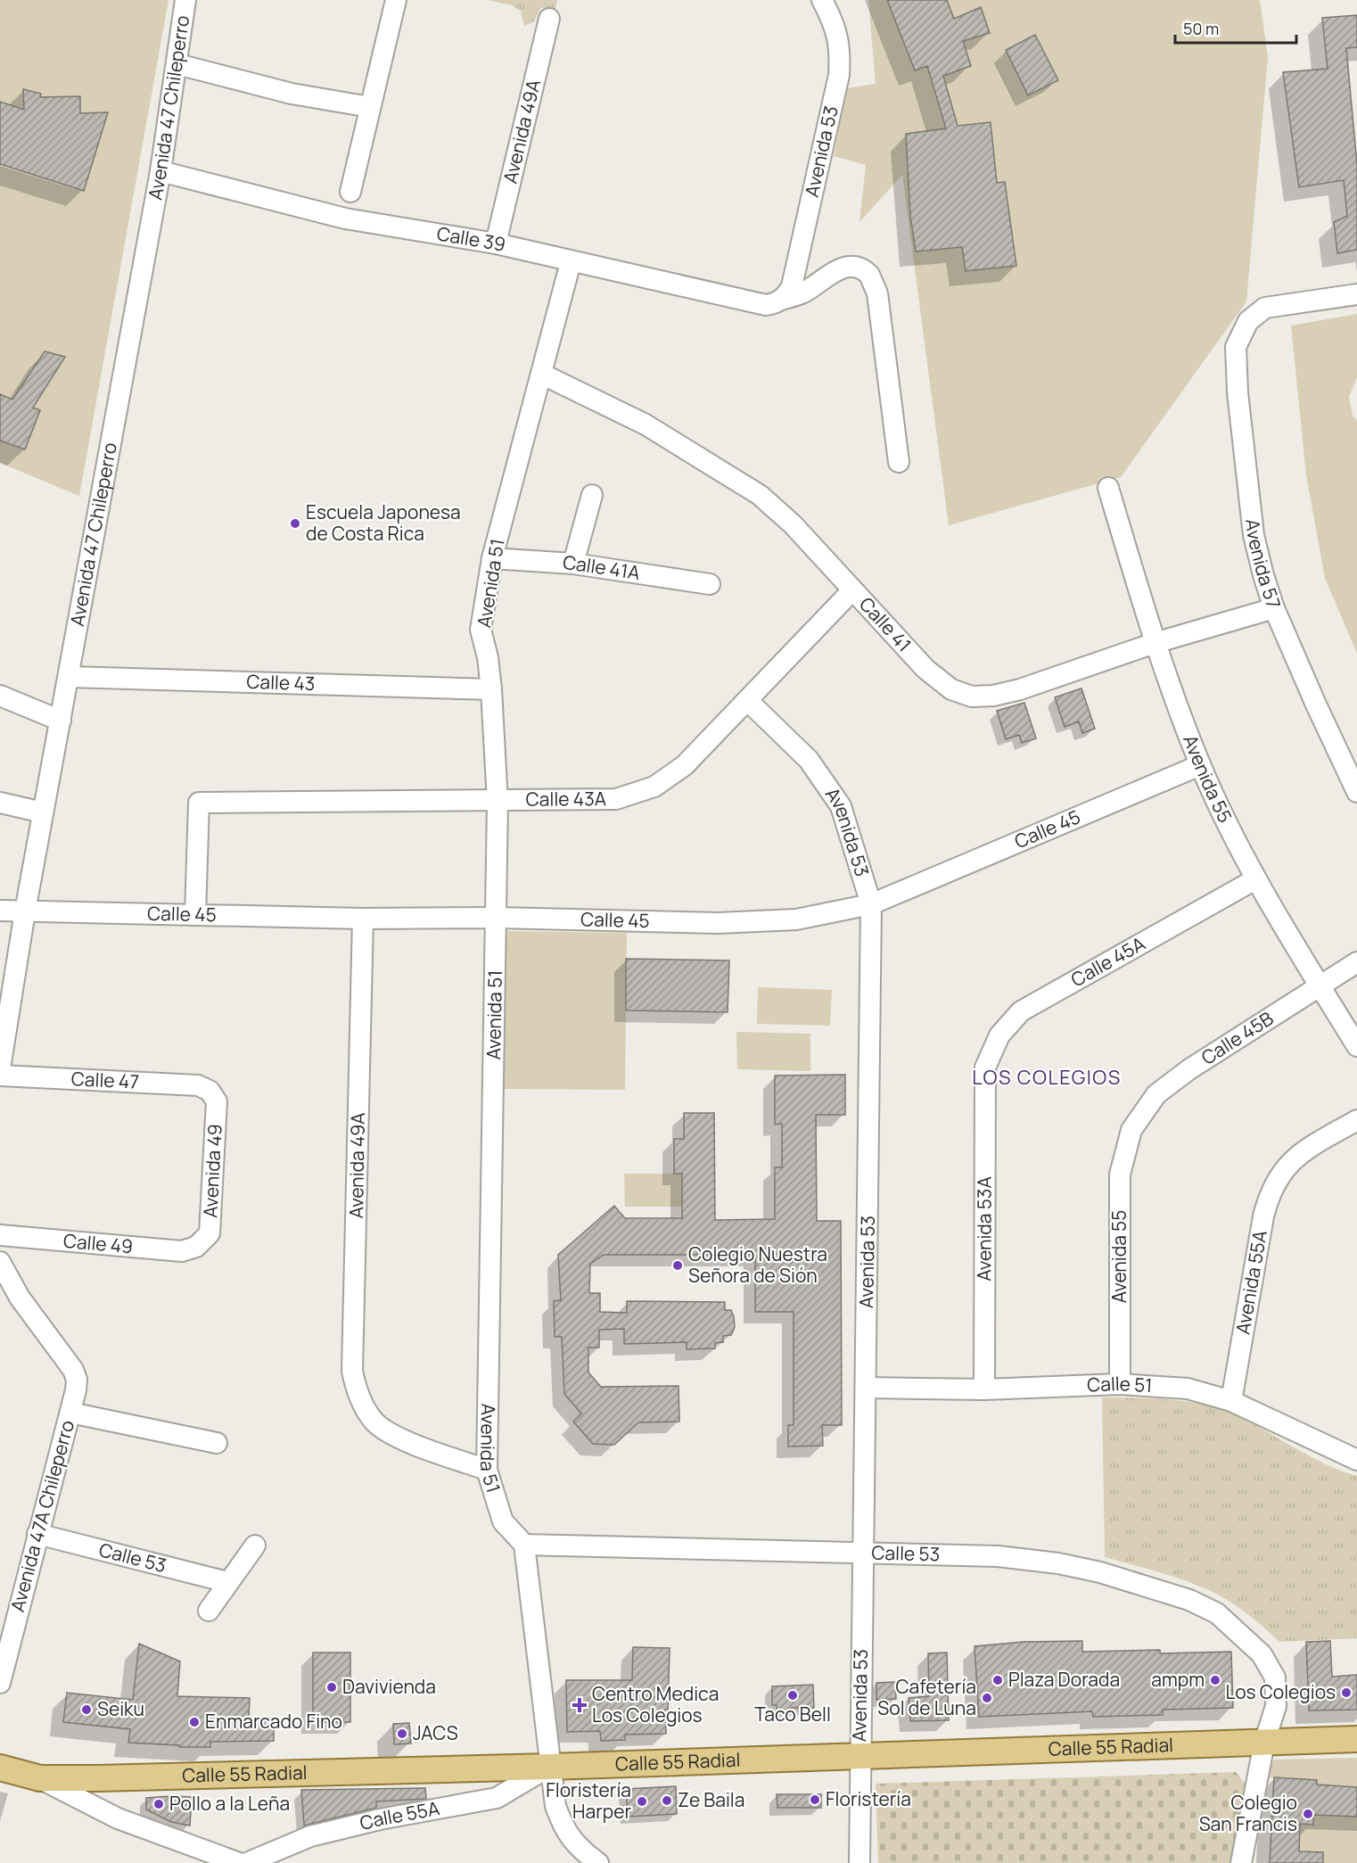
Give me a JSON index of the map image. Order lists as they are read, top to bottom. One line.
{"streets":{"main road":["Calle 55 Radial"],"street":["Avenida 47 Chileperro","Avenida 49A","Avenida 53","Calle 39","Avenida 57","Calle 41A","Avenida 51","Calle 41","Calle 43","Avenida 55","Calle 43A","Calle 45","Calle 45A","Calle 45B","Calle 47","Avenida 49","Avenida 53A","Calle 49","Avenida 55A","Calle 51","Avenida 47A Chileperro","Calle 53","Calle 55A"]},"crossings":[["Avenida 47 Chileperro","Calle 39"],["Avenida 47 Chileperro","Calle 43"],["Avenida 47 Chileperro","Calle 45"],["Avenida 49A","Calle 39"],["Avenida 49A","Avenida 51"],["Avenida 49A","Calle 45"],["Avenida 53","Calle 39"],["Avenida 53","Calle 43A"],["Avenida 53","Calle 45"],["Avenida 53","Calle 51"],["Avenida 53","Calle 53"],["Avenida 53","Calle 55 Radial"],["Calle 39","Avenida 51"],["Avenida 57","Calle 41"],["Calle 41A","Avenida 51"],["Avenida 51","Calle 41"],["Avenida 51","Calle 43"],["Avenida 51","Calle 43A"],["Avenida 51","Calle 45"],["Avenida 51","Calle 53"],["Calle 41","Avenida 55"],["Calle 41","Calle 43A"],["Avenida 55","Calle 45"],["Avenida 55","Calle 45A"],["Avenida 55","Calle 45B"],["Avenida 55","Calle 51"],["Calle 43A","Calle 45"],["Calle 45A","Avenida 53A"],["Calle 47","Avenida 49"],["Avenida 49","Calle 49"],["Avenida 53A","Calle 51"],["Avenida 55A","Calle 51"],["Avenida 47A Chileperro","Calle 53"],["Calle 53","Calle 55 Radial"],["Calle 55 Radial","Calle 55A"]],"districts":["LOS COLEGIOS"],"places":{"other":["Escuela Japonesa de Costa Rica","Colegio Nuestra Señora de Sión","Plaza Dorada","ampm","Davivienda","Los Colegios","Taco Bell","Cafetería Sol de Luna","Seiku","Enmarcado Fino","JACS","Floristería","Ze Baila","Floristería Harper","Pollo a la Leña","Colegio San Francis"],"health":["Centro Medica Los Colegios"]},"scale_bar":"50 m"}
